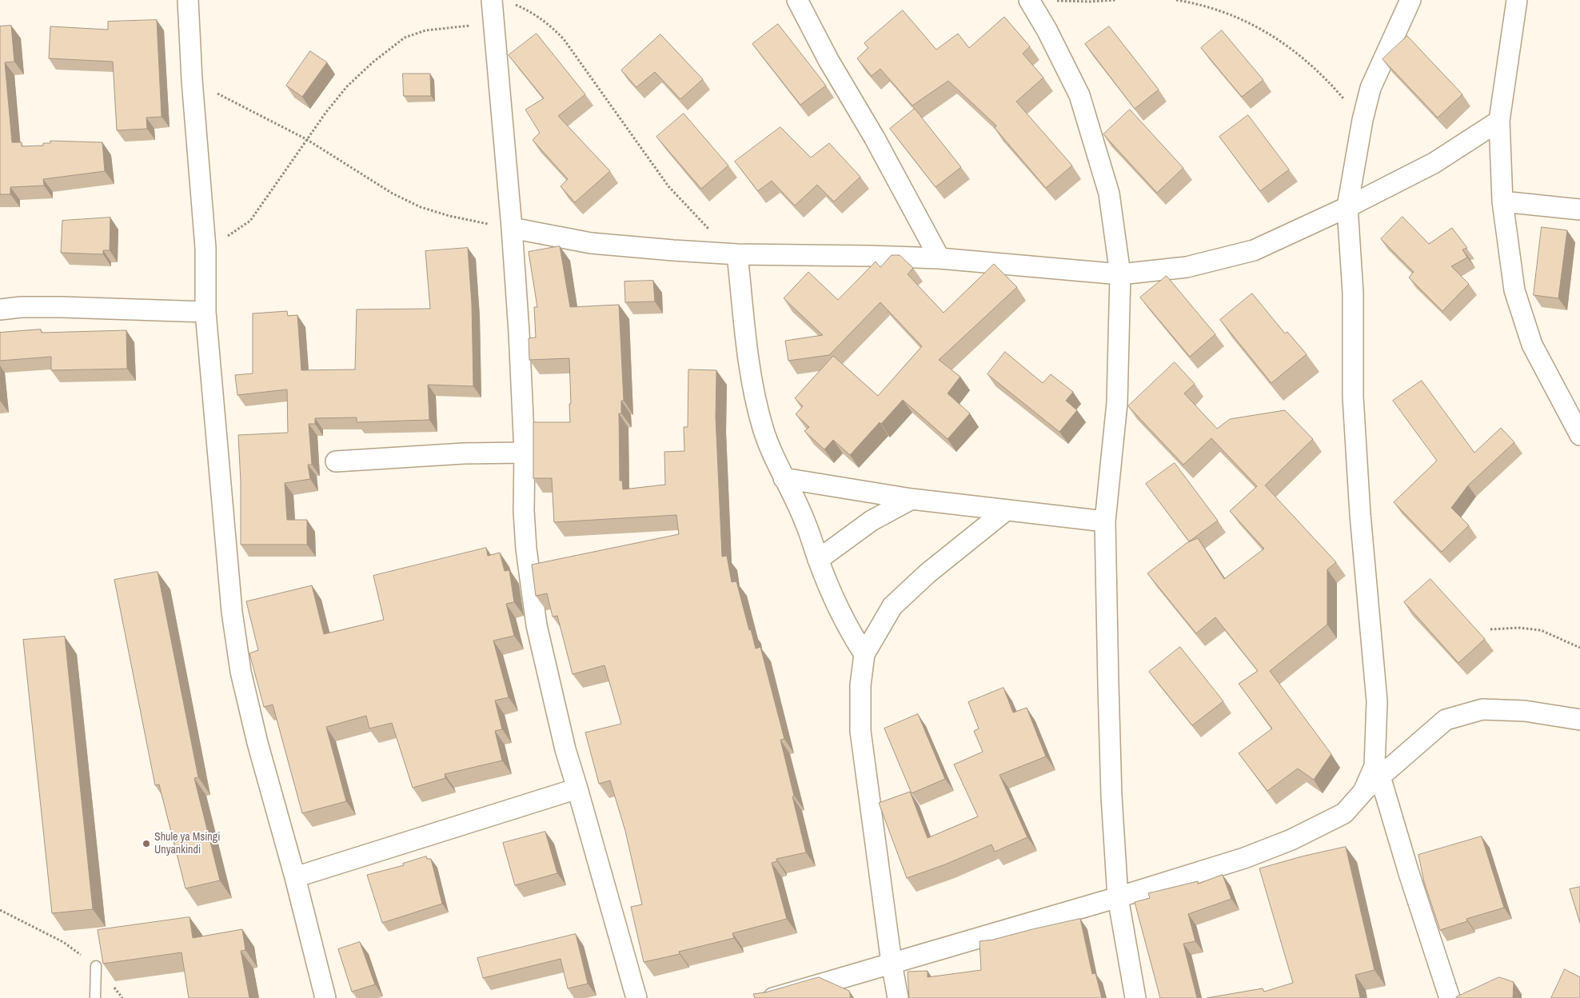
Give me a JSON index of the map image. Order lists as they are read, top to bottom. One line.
{"places":["Shule ya Msingi Unyankindi"]}
